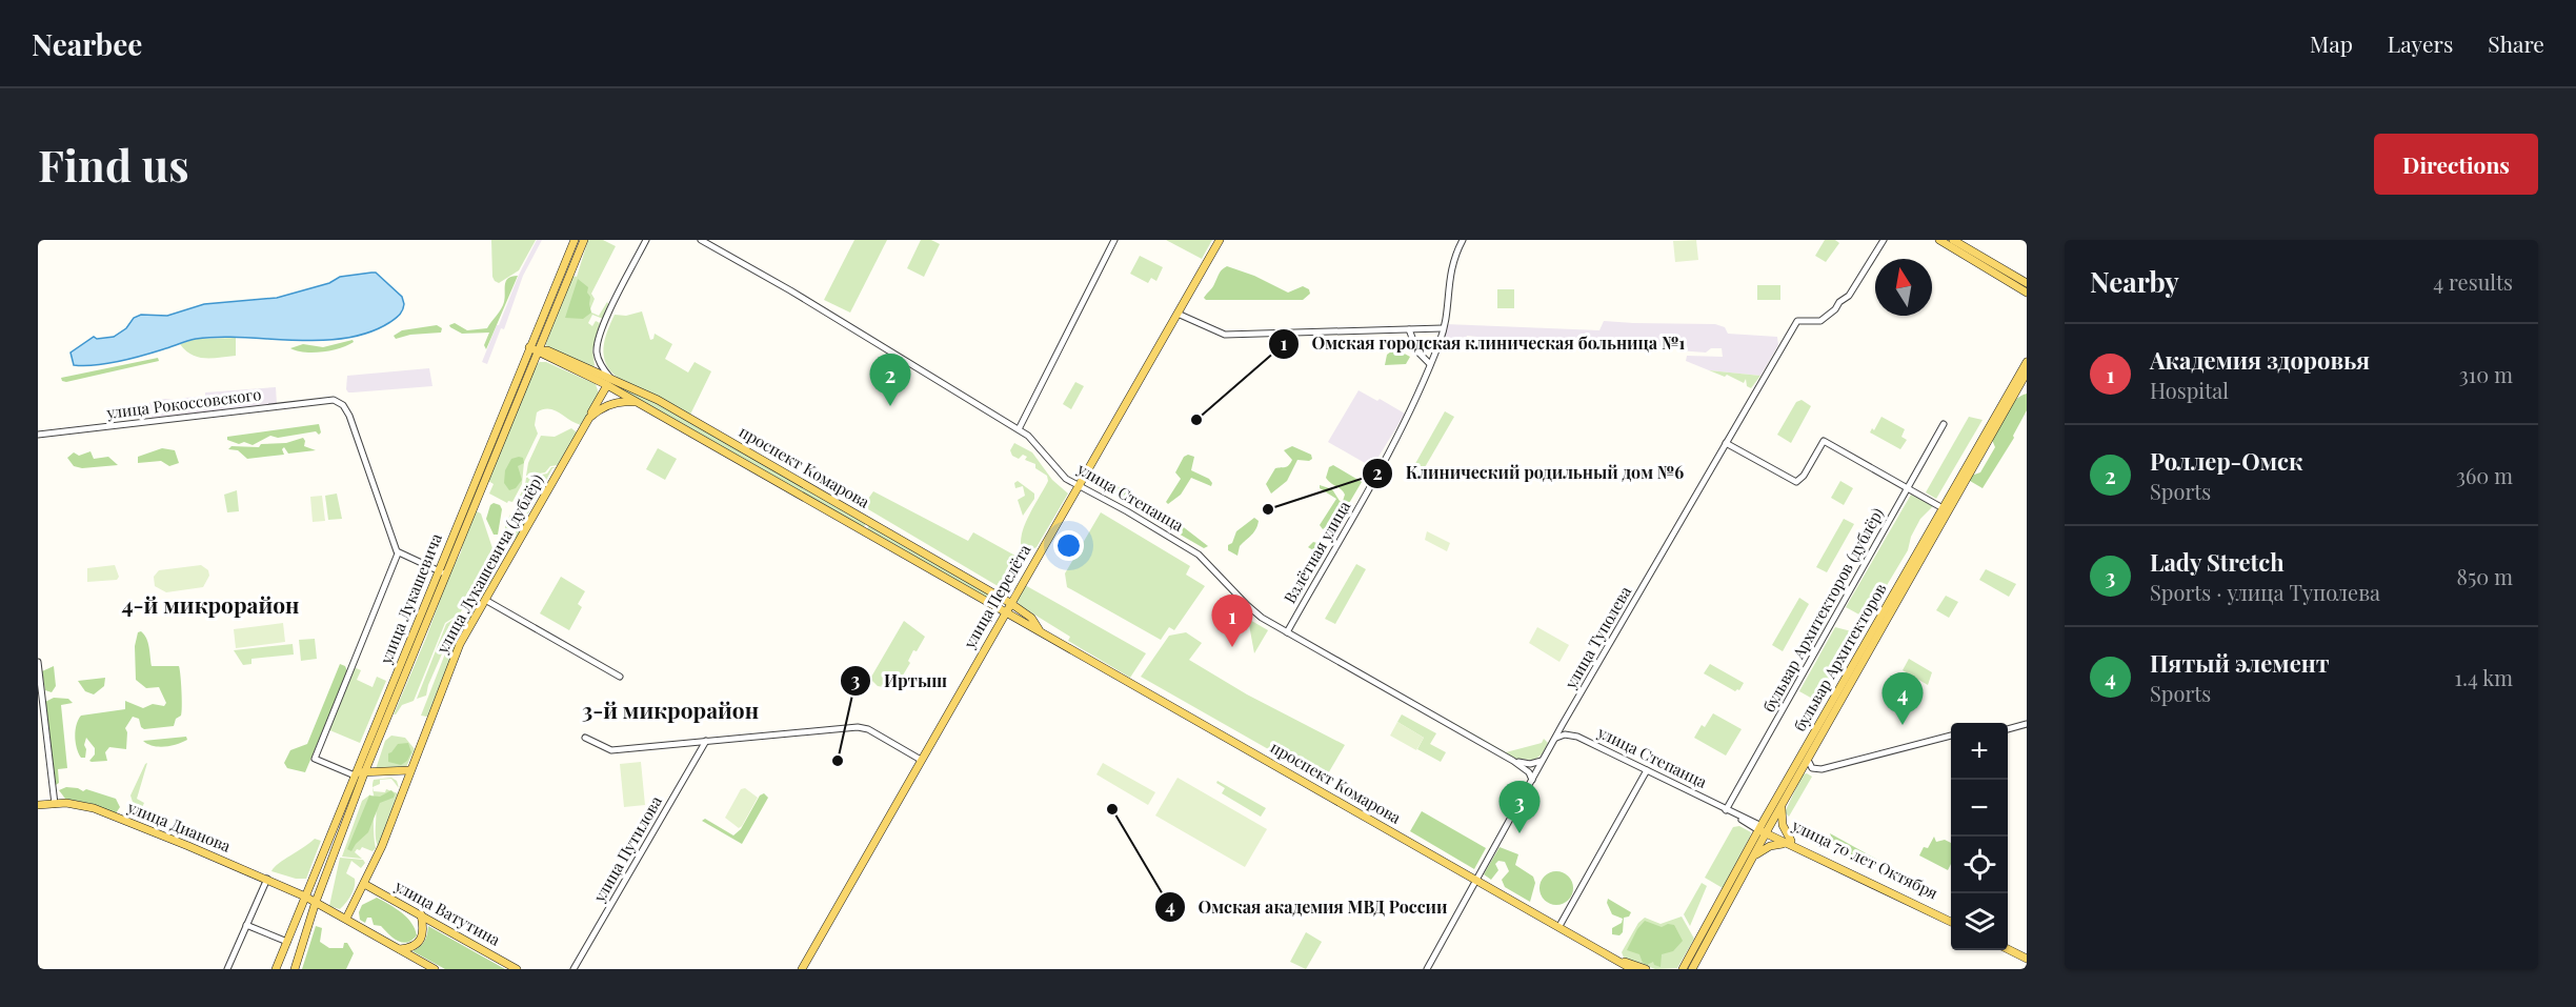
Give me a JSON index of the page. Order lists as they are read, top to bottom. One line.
{"streets":{"main road":["проспект Комарова","улица Лукашевича (дублёр)","улица Перелёта","улица Лукашевича","бульвар Архитекторов","улица Дианова","улица 70 лет Октября","улица Ватутина"],"street":["улица Рокоссовского","улица Степанца","Взлётная улица","бульвар Архитекторов (дублёр)","улица Туполева","улица Путилова"]},"crossings":[["проспект Комарова","улица Лукашевича (дублёр)"],["проспект Комарова","улица Перелёта"],["проспект Комарова","улица Лукашевича"],["проспект Комарова","улица Туполева"],["улица Степанца","Взлётная улица"],["улица Степанца","улица Перелёта"],["улица Степанца","бульвар Архитекторов (дублёр)"],["улица Степанца","улица Туполева"],["улица Степанца","бульвар Архитекторов"],["улица Степанца","улица 70 лет Октября"],["улица Лукашевича (дублёр)","улица Ватутина"],["улица Лукашевича","улица Дианова"],["бульвар Архитекторов","улица 70 лет Октября"]],"districts":["4-й микрорайон","3-й микрорайон"],"places":["Омская городская клиническая больница №1","Клинический родильный дом №6","Иртыш","Омская академия МВД России"],"north":"top","page":{"header":"Nearbee","nav":["Map","Layers","Share"],"buttons":"Directions","title":"Find us","heading":["Nearby","4 results"],"list":[{"mark":"1","name":"Академия здоровья","note":"Hospital","value":"310 m"},{"mark":"2","name":"Роллер-Омск","note":"Sports","value":"360 m"},{"mark":"3","name":"Lady Stretch","note":"Sports · улица Туполева","value":"850 m"},{"mark":"4","name":"Пятый элемент","note":"Sports","value":"1.4 km"}],"pins":["2","1","4","3"],"map_buttons":["+","−"]}}
